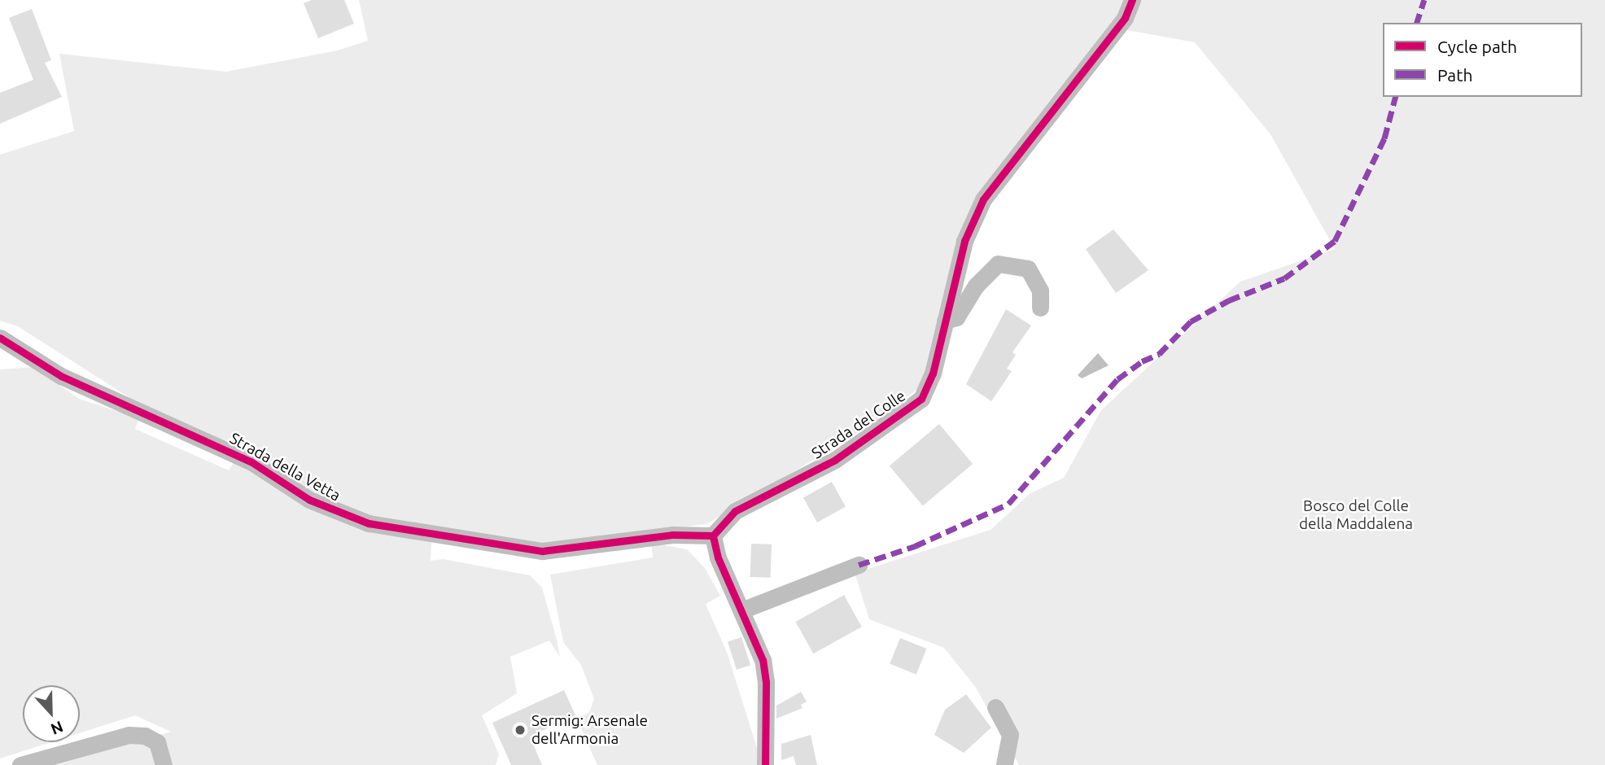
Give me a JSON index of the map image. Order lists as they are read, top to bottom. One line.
{"streets":{"street":["Strada del Colle","Strada della Vetta"]},"crossings":[["Strada del Colle","Strada della Vetta"]],"parks":["Bosco del Colle della Maddalena"],"places":["Sermig: Arsenale dell'Armonia"],"legend":["Cycle path","Path"],"north":"bottom"}
